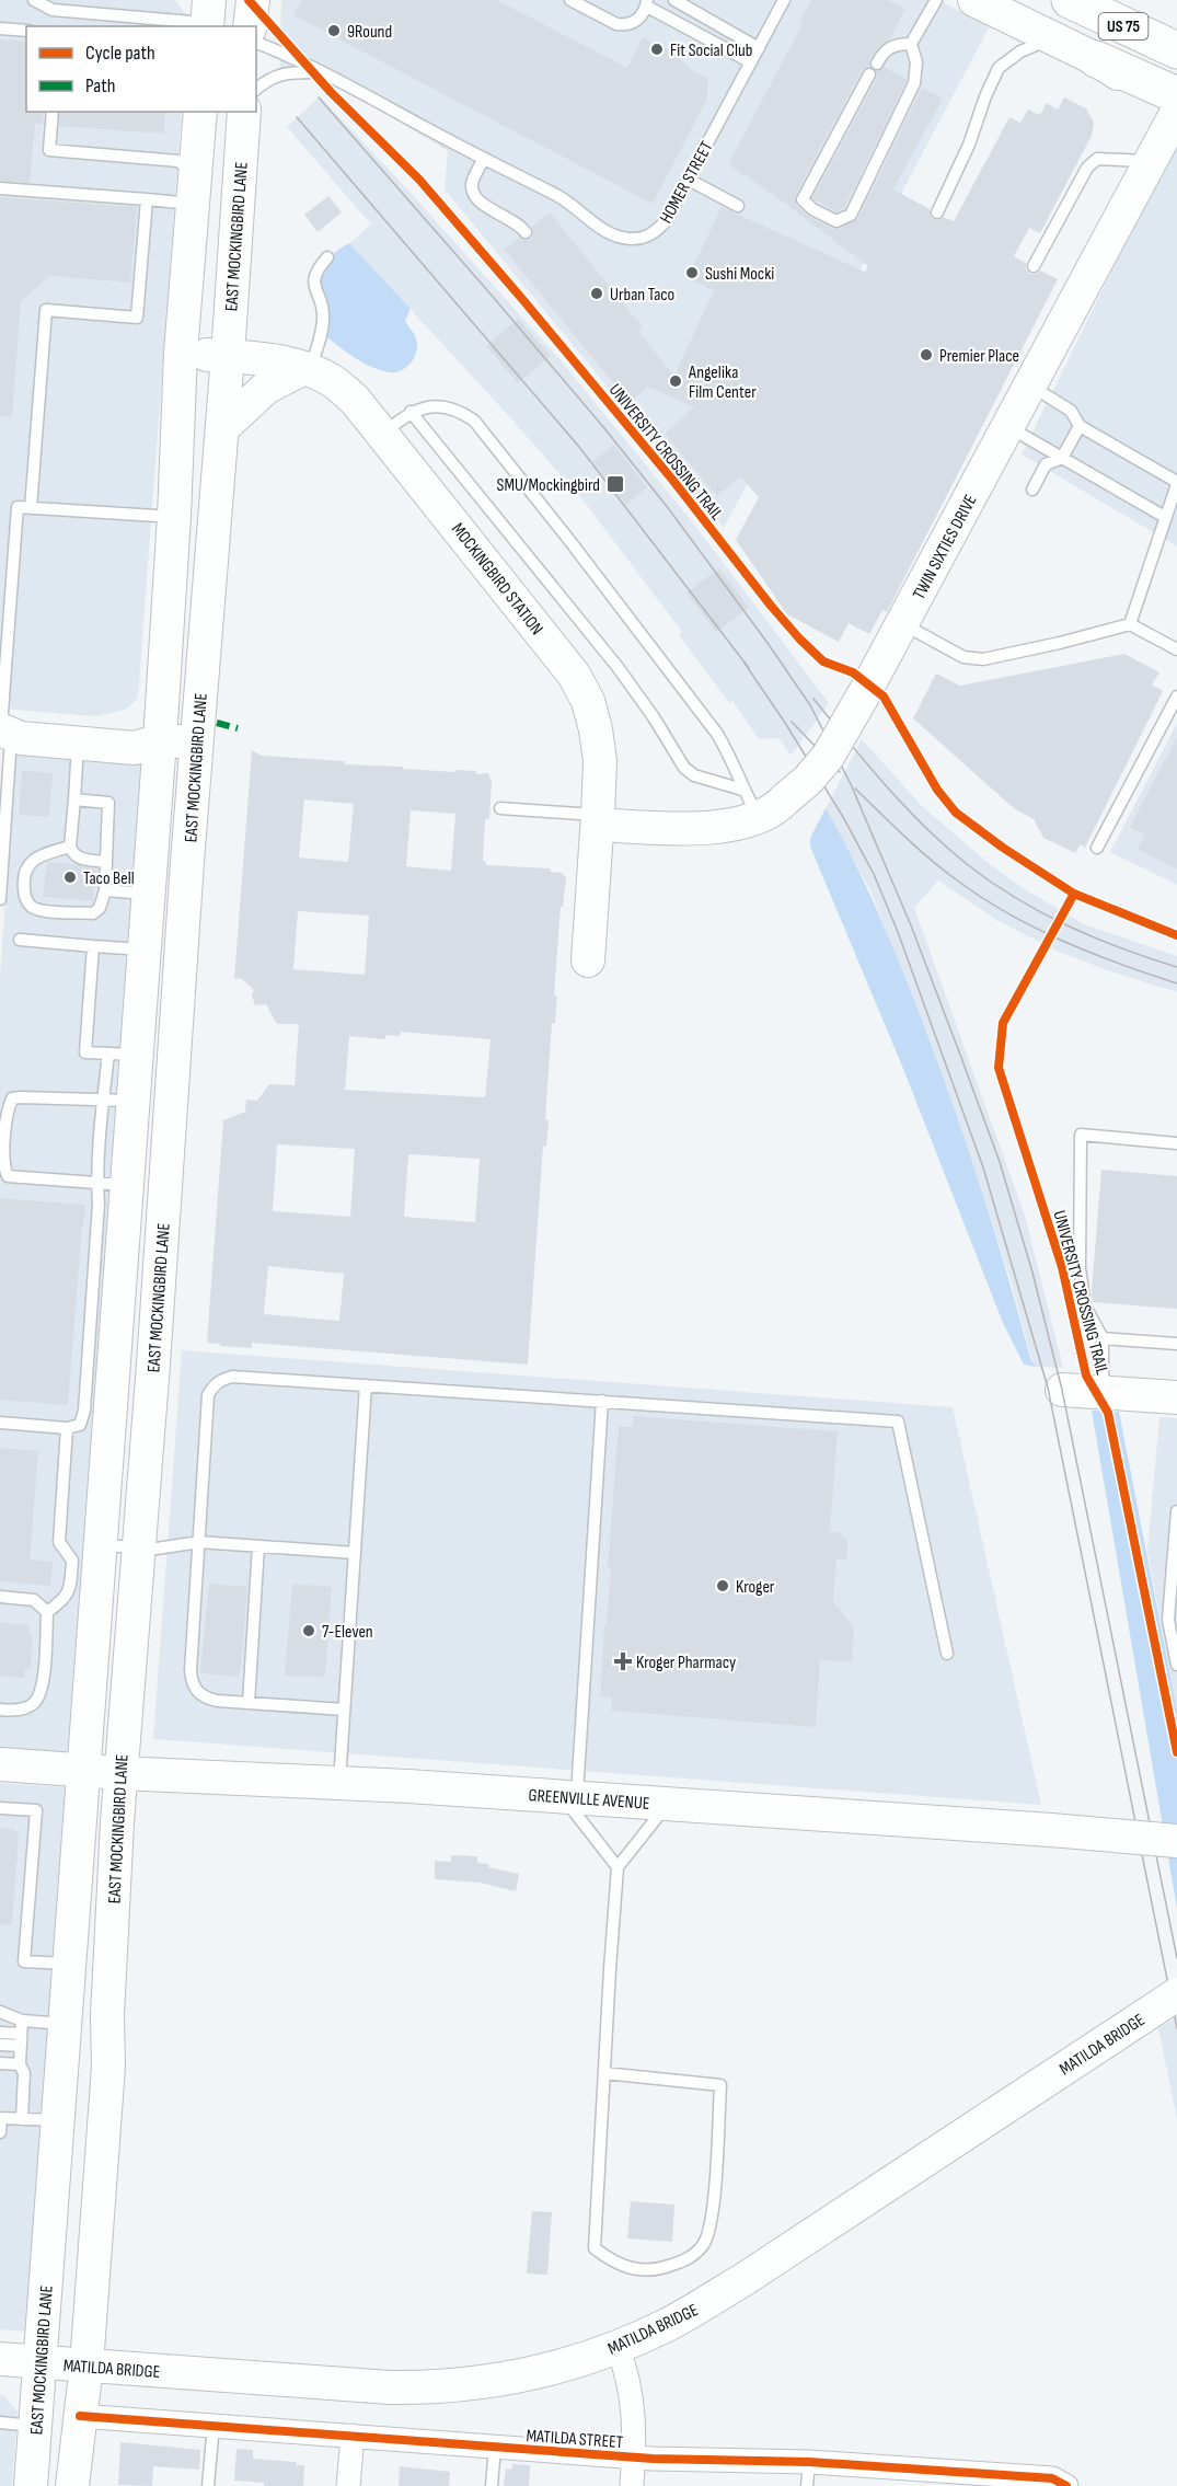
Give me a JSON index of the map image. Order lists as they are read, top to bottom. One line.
{"streets":{"highway":["US 75"],"main road":["EAST MOCKINGBIRD LANE","TWIN SIXTIES DRIVE","MOCKINGBIRD STATION","GREENVILLE AVENUE","MATILDA BRIDGE"],"street":["MATILDA STREET"],"lane":["HOMER STREET"],"cycle path":["UNIVERSITY CROSSING TRAIL"]},"crossings":[["EAST MOCKINGBIRD LANE","MOCKINGBIRD STATION"],["EAST MOCKINGBIRD LANE","GREENVILLE AVENUE"],["EAST MOCKINGBIRD LANE","MATILDA BRIDGE"],["EAST MOCKINGBIRD LANE","MATILDA STREET"],["TWIN SIXTIES DRIVE","MOCKINGBIRD STATION"]],"places":{"other":["9Round","Fit Social Club","Sushi Mocki","Urban Taco","Premier Place","Angelika Film Center","Taco Bell","Kroger","7-Eleven"],"transit":["SMU/Mockingbird"],"health":["Kroger Pharmacy"]},"legend":["Cycle path","Path"]}
